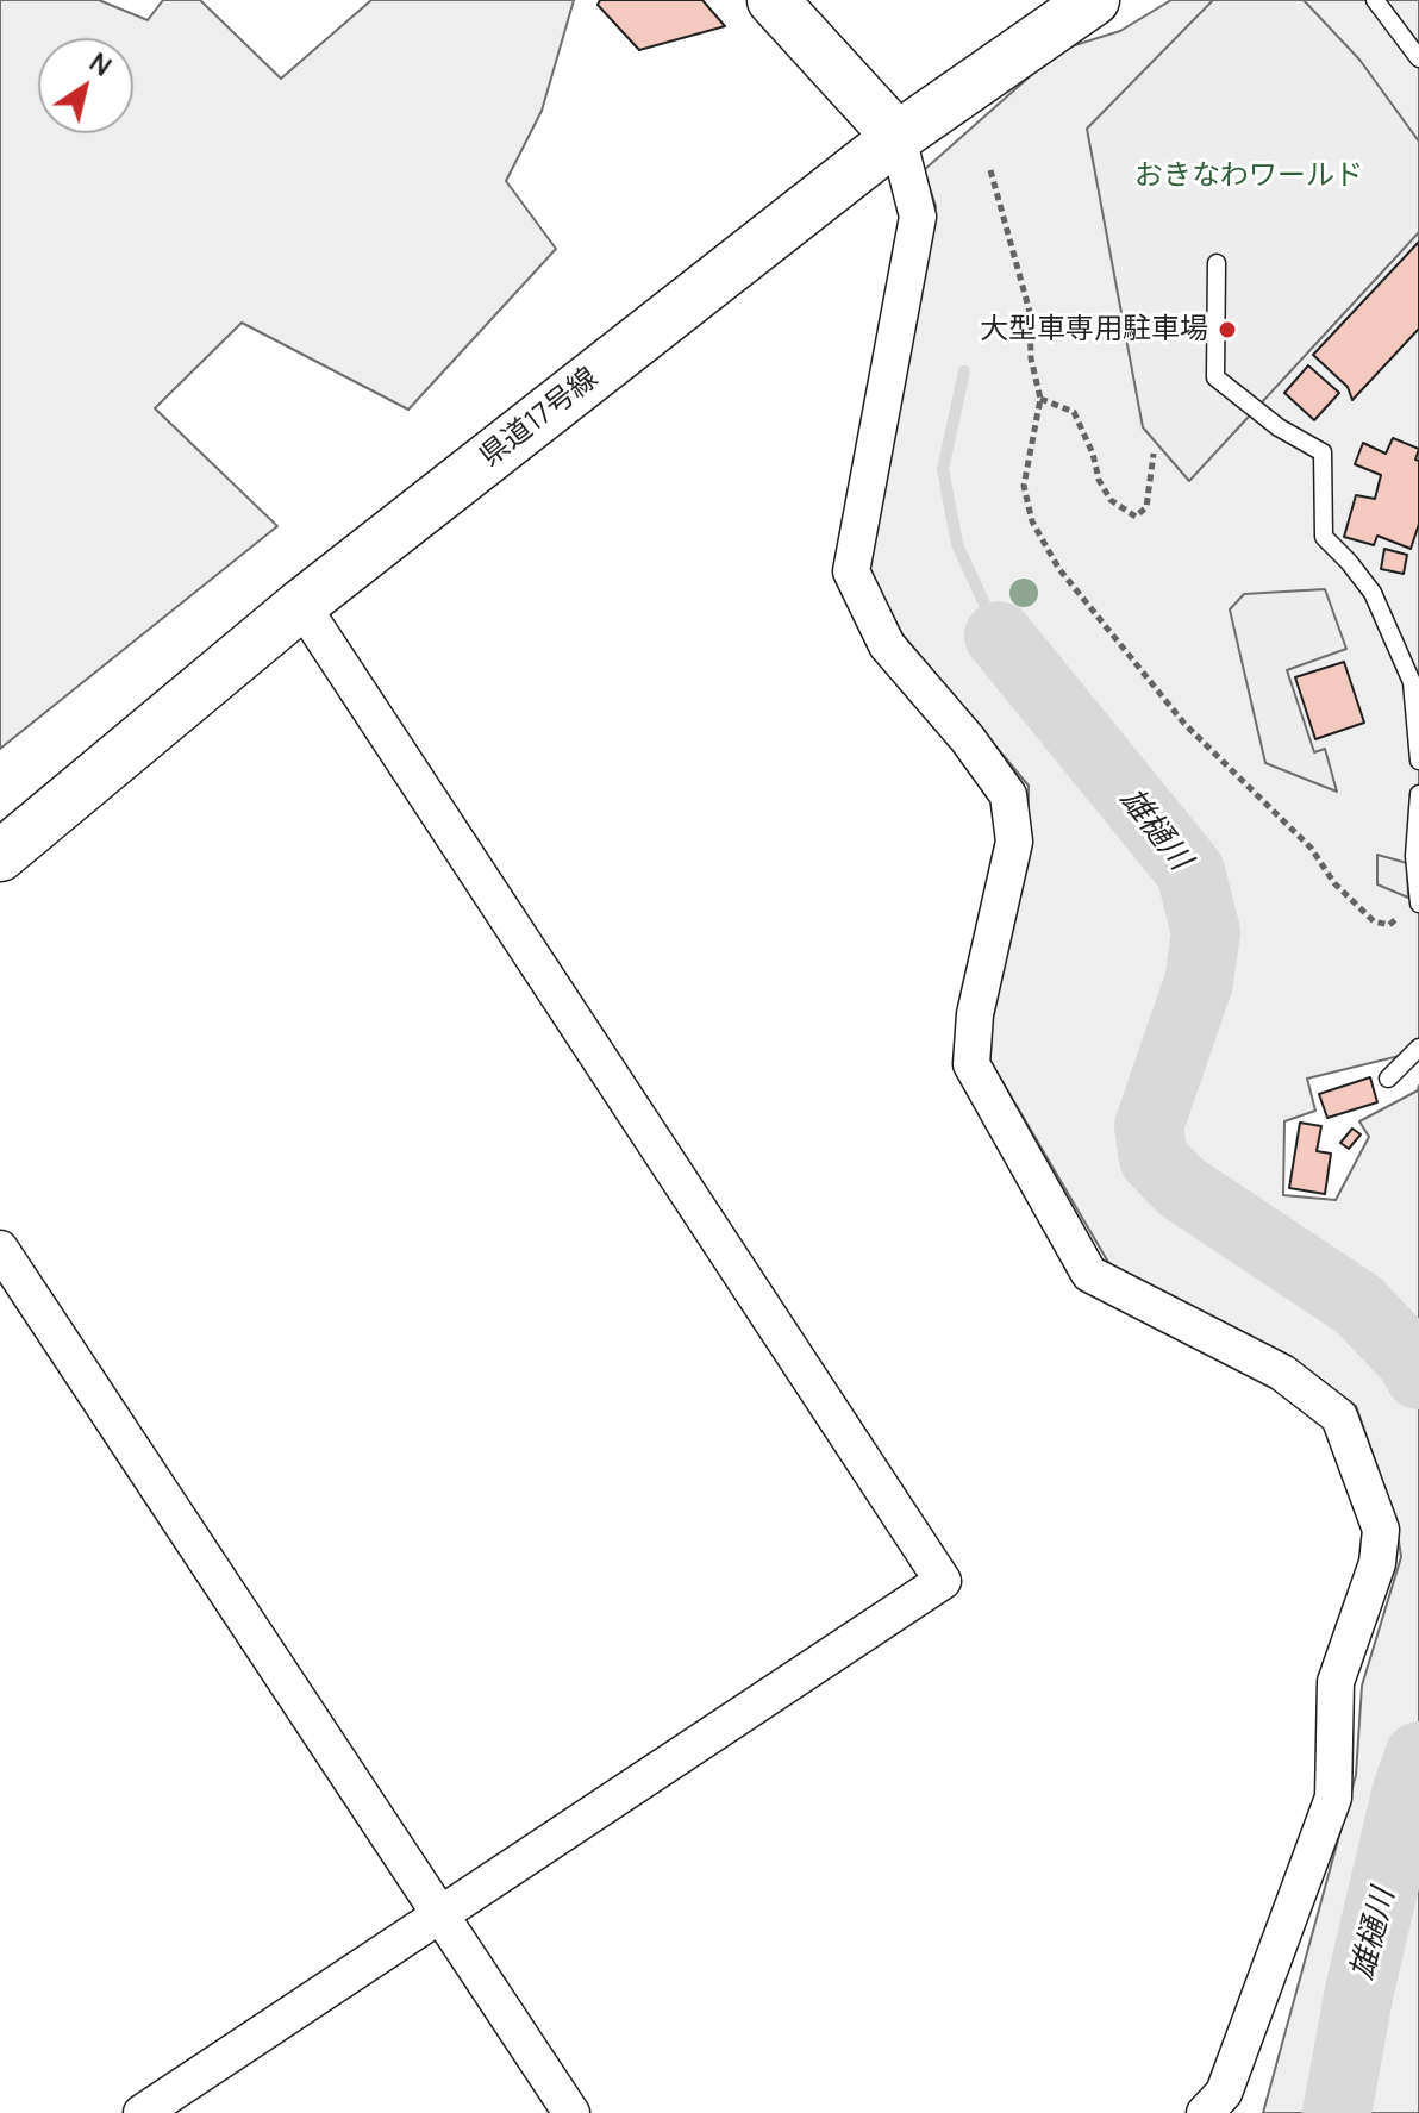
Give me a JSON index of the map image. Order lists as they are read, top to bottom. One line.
{"streets":{"main road":["県道17号線"]},"water":["雄樋川"],"parks":["おきなわワールド"],"places":["大型車専用駐車場"],"north":"top right"}
